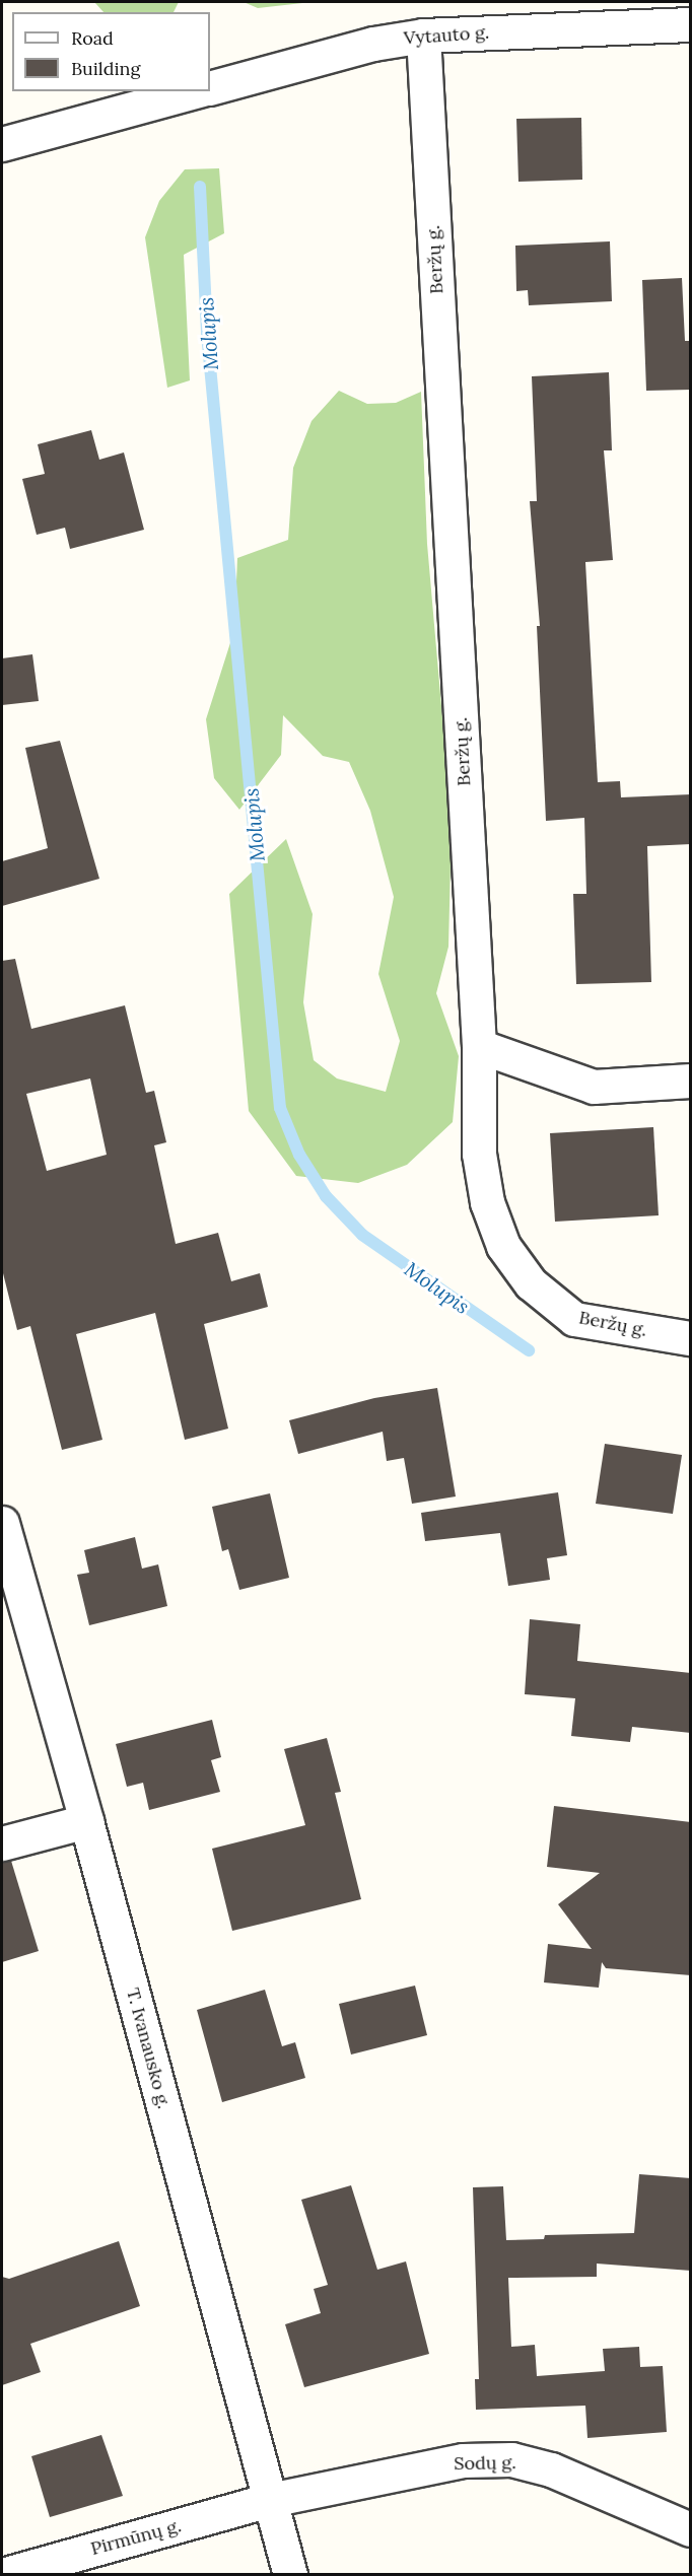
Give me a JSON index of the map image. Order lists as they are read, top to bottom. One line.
{"streets":{"street":["Vytauto g.","Beržų g.","T. Ivanausko g.","Sodų g.","Pirmūnų g."]},"crossings":[["Vytauto g.","Beržų g."],["T. Ivanausko g.","Sodų g."],["T. Ivanausko g.","Pirmūnų g."],["Sodų g.","Pirmūnų g."]],"water":["Molupis"],"legend":["Road","Building"]}
